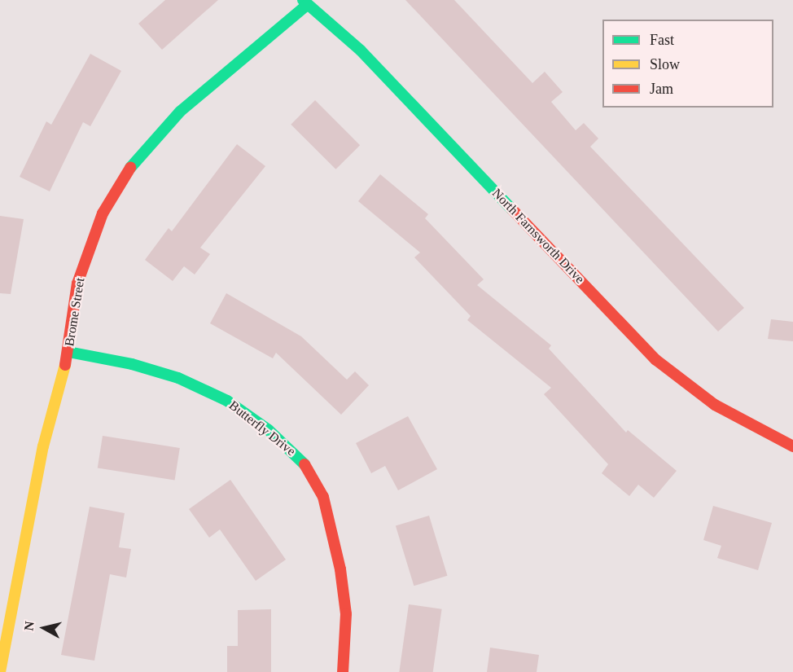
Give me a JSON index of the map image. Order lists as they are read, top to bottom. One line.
{"streets":{"street":["North Farnsworth Drive","Brome Street","Butterfly Drive"]},"crossings":[["North Farnsworth Drive","Brome Street"],["Brome Street","Butterfly Drive"]],"legend":["Fast","Slow","Jam"],"north":"left"}
